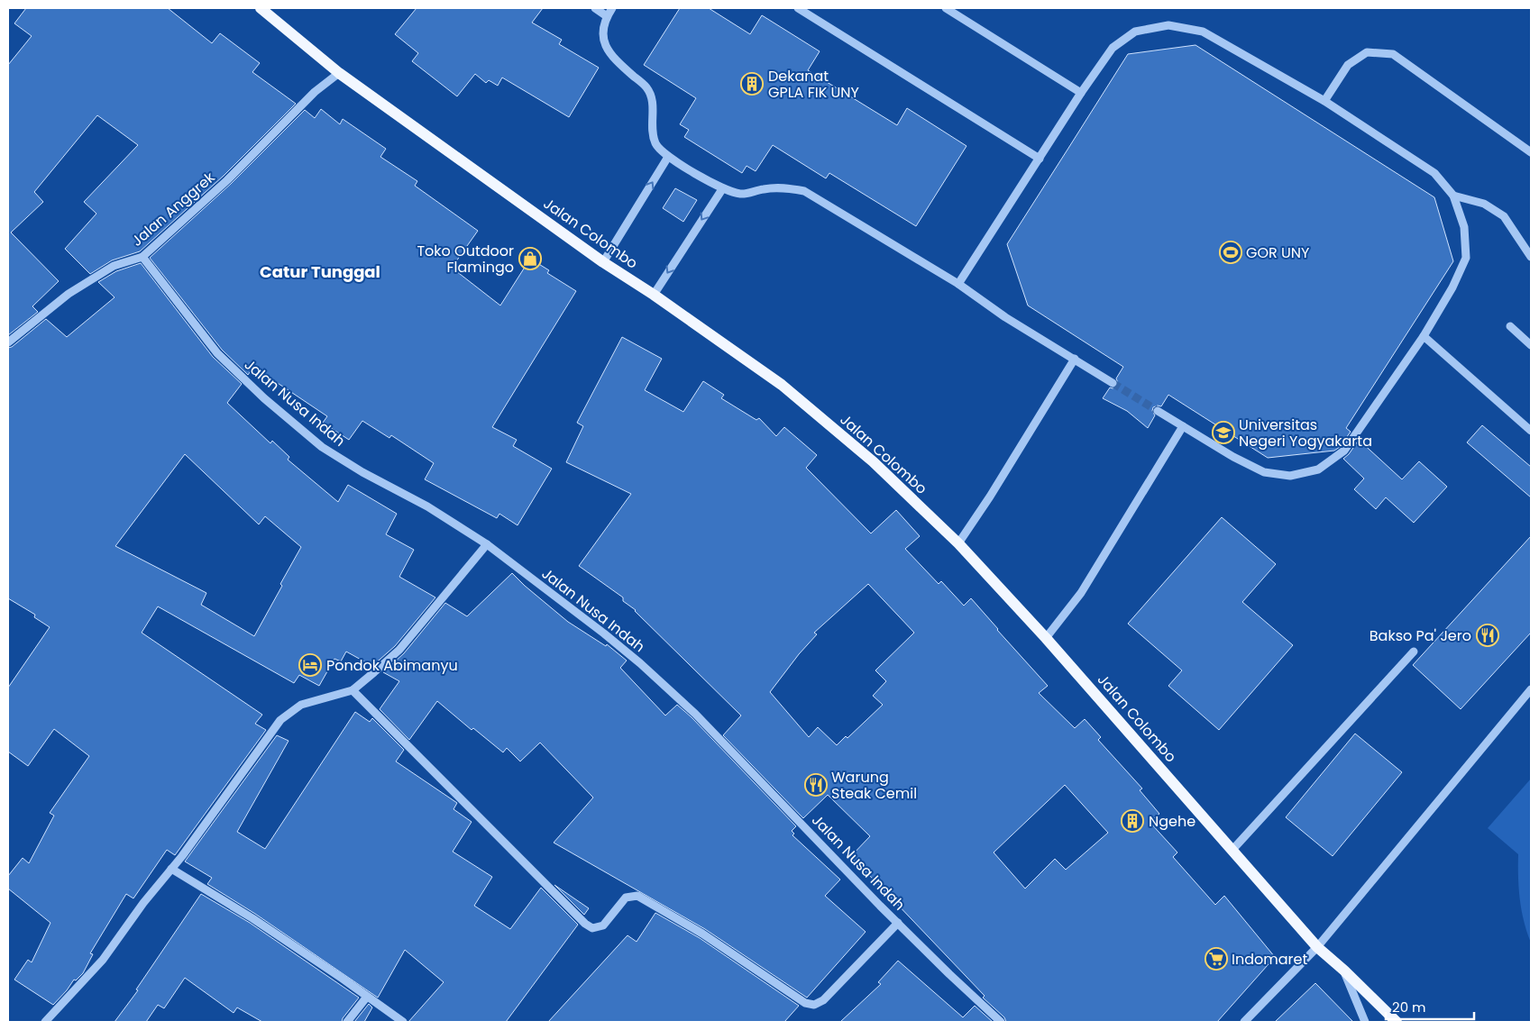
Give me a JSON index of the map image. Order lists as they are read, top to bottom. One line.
{"streets":{"main road":["Jalan Colombo"],"street":["Jalan Anggrek","Jalan Nusa Indah"]},"crossings":[["Jalan Anggrek","Jalan Colombo"],["Jalan Anggrek","Jalan Nusa Indah"]],"districts":["Catur Tunggal"],"places":{"building":["Dekanat GPLA FIK UNY","Ngehe"],"sports":["GOR UNY"],"shop":["Toko Outdoor Flamingo"],"school or university":["Universitas Negeri Yogyakarta"],"restaurant":["Bakso Pa' Jero","Warung Steak Cemil"],"hotel":["Pondok Abimanyu"],"supermarket":["Indomaret"]},"scale_bar":"20 m"}
